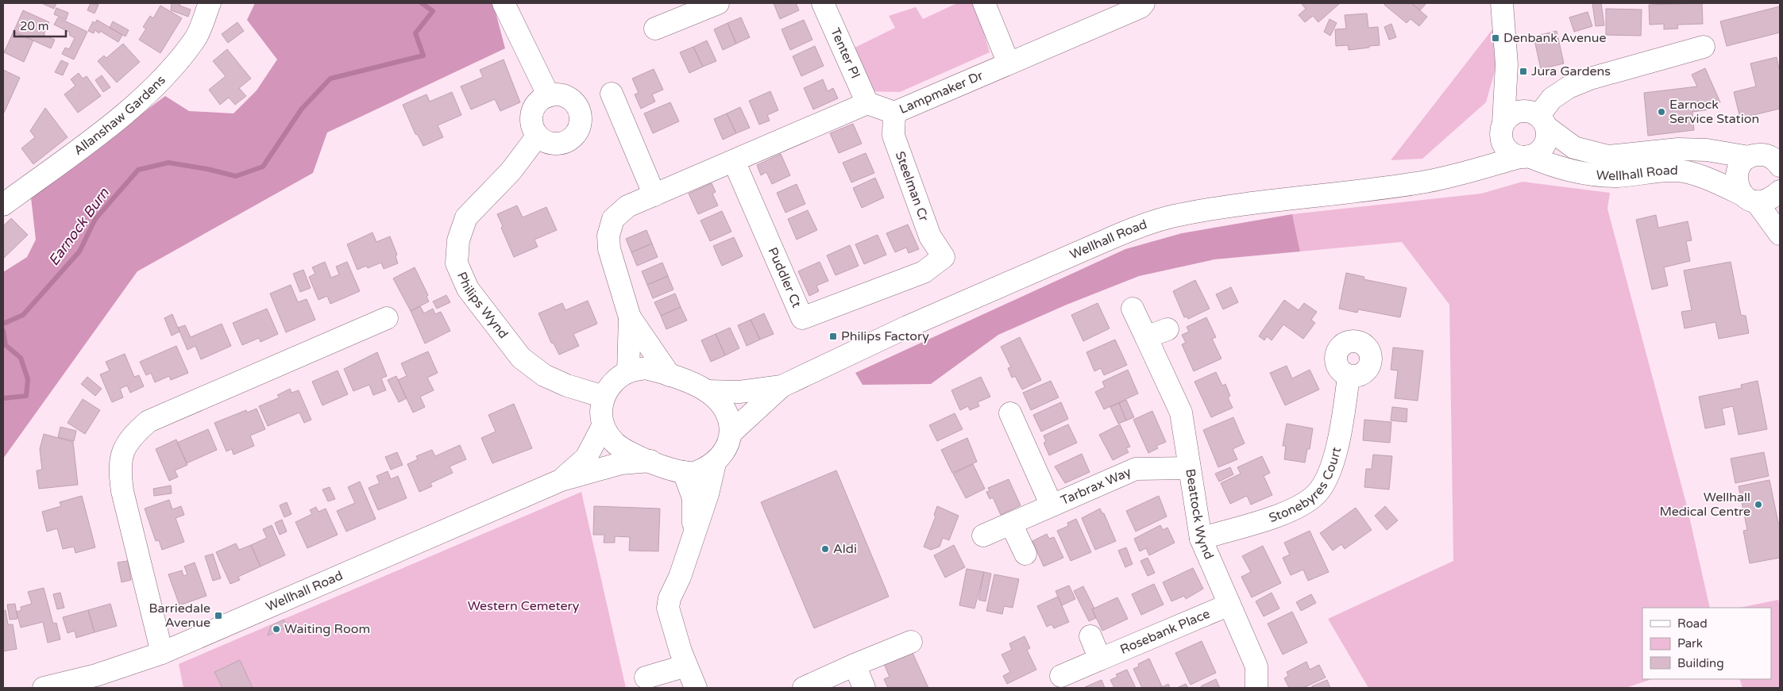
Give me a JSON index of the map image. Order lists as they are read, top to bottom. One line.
{"streets":{"street":["Tenter Pl","Lampmaker Dr","Allanshaw Gardens","Wellhall Road","Steelman Cr","Puddler Ct","Philips Wynd","Stonebyres Court","Tarbrax Way","Beattock Wynd","Rosebank Place"]},"crossings":[["Tenter Pl","Lampmaker Dr"],["Lampmaker Dr","Steelman Cr"],["Wellhall Road","Philips Wynd"],["Steelman Cr","Puddler Ct"],["Stonebyres Court","Beattock Wynd"],["Tarbrax Way","Beattock Wynd"],["Beattock Wynd","Rosebank Place"]],"water":["Earnock Burn"],"parks":["Western Cemetery"],"places":{"transit":["Denbank Avenue","Jura Gardens","Philips Factory","Barriedale Avenue"],"other":["Earnock Service Station","Wellhall Medical Centre","Aldi","Waiting Room"]},"legend":["Road","Park","Building"],"scale_bar":"20 m"}
